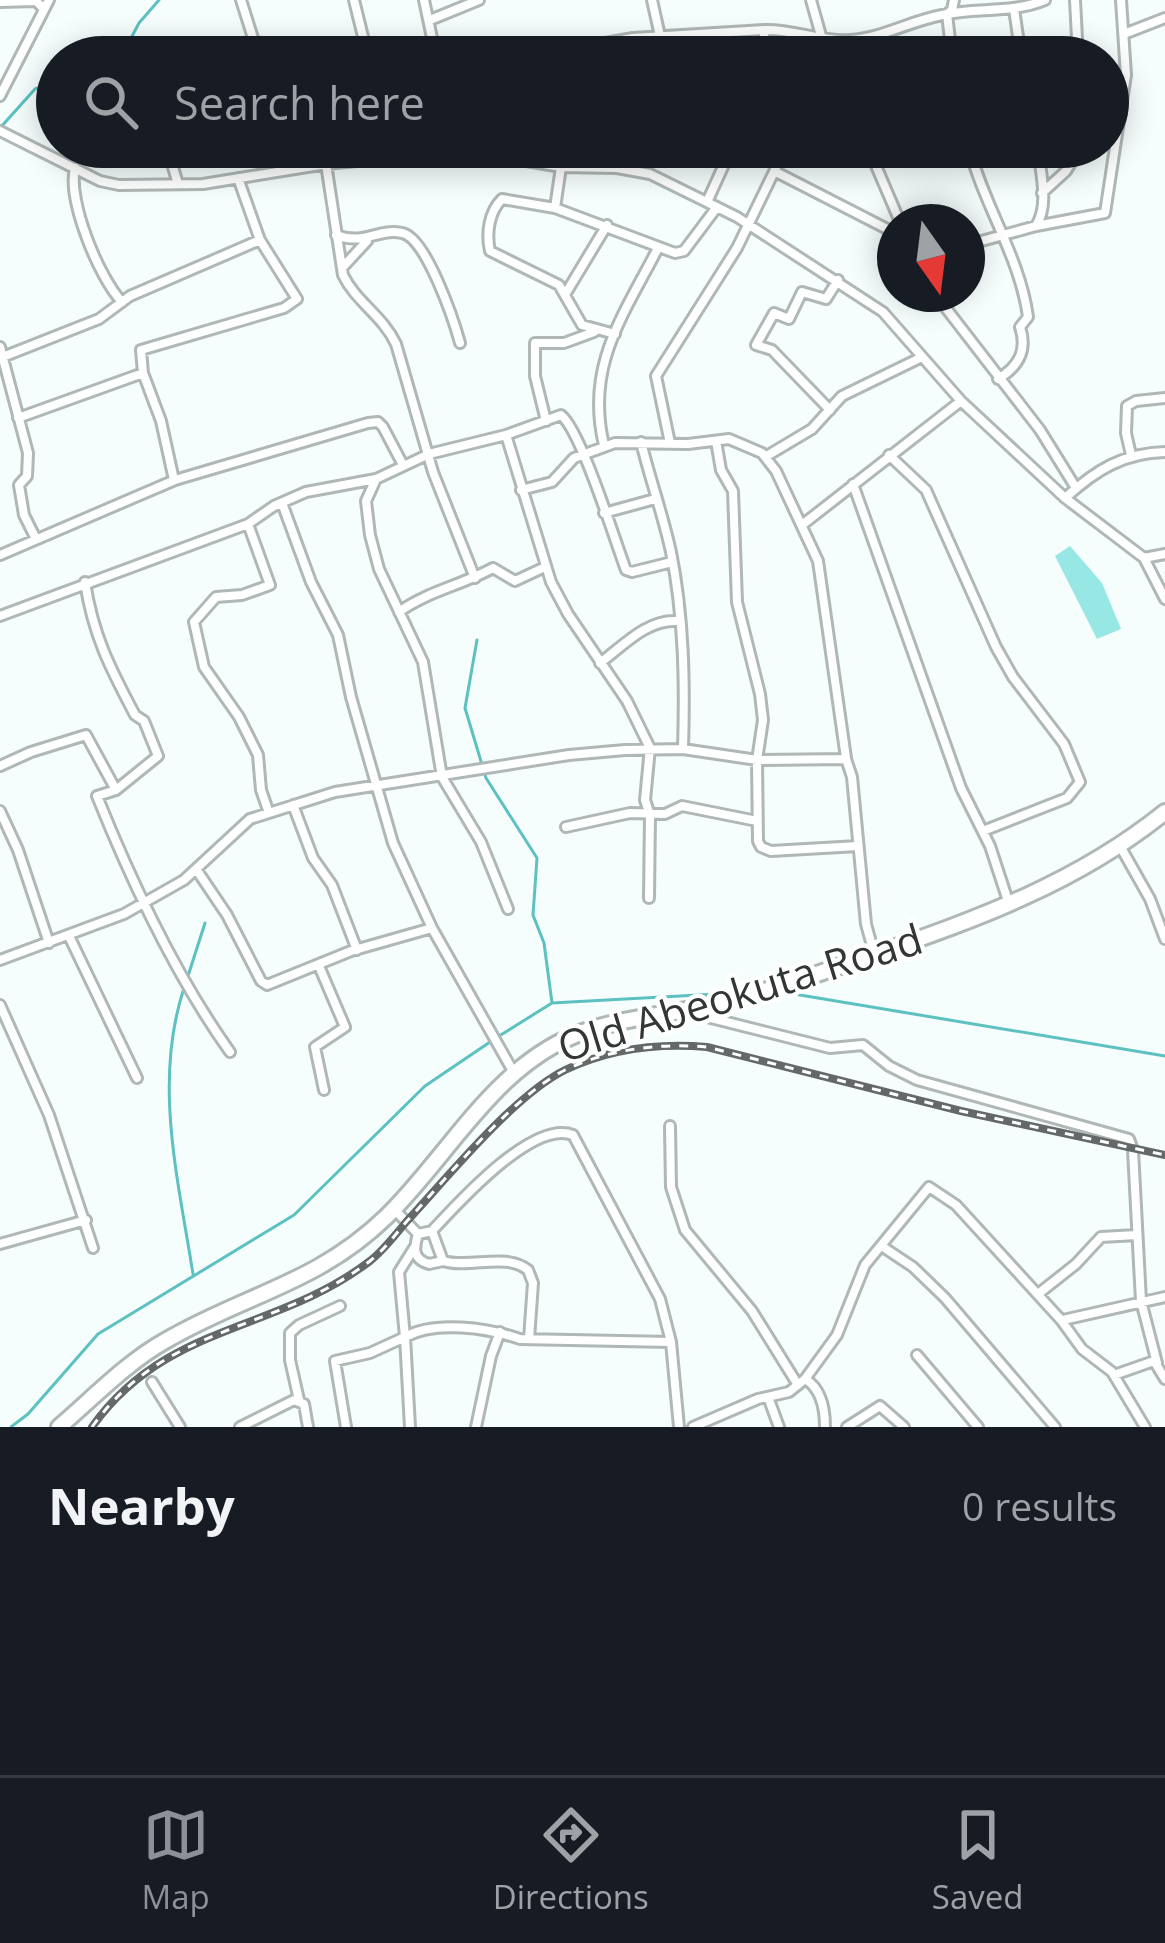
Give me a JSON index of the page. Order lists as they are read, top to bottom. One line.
{"streets":{"highway":["Old Abeokuta Road"]},"north":"bottom","page":{"search":"Search here","heading":["Nearby","0 results"],"nav":["Map","Directions","Saved"]}}
